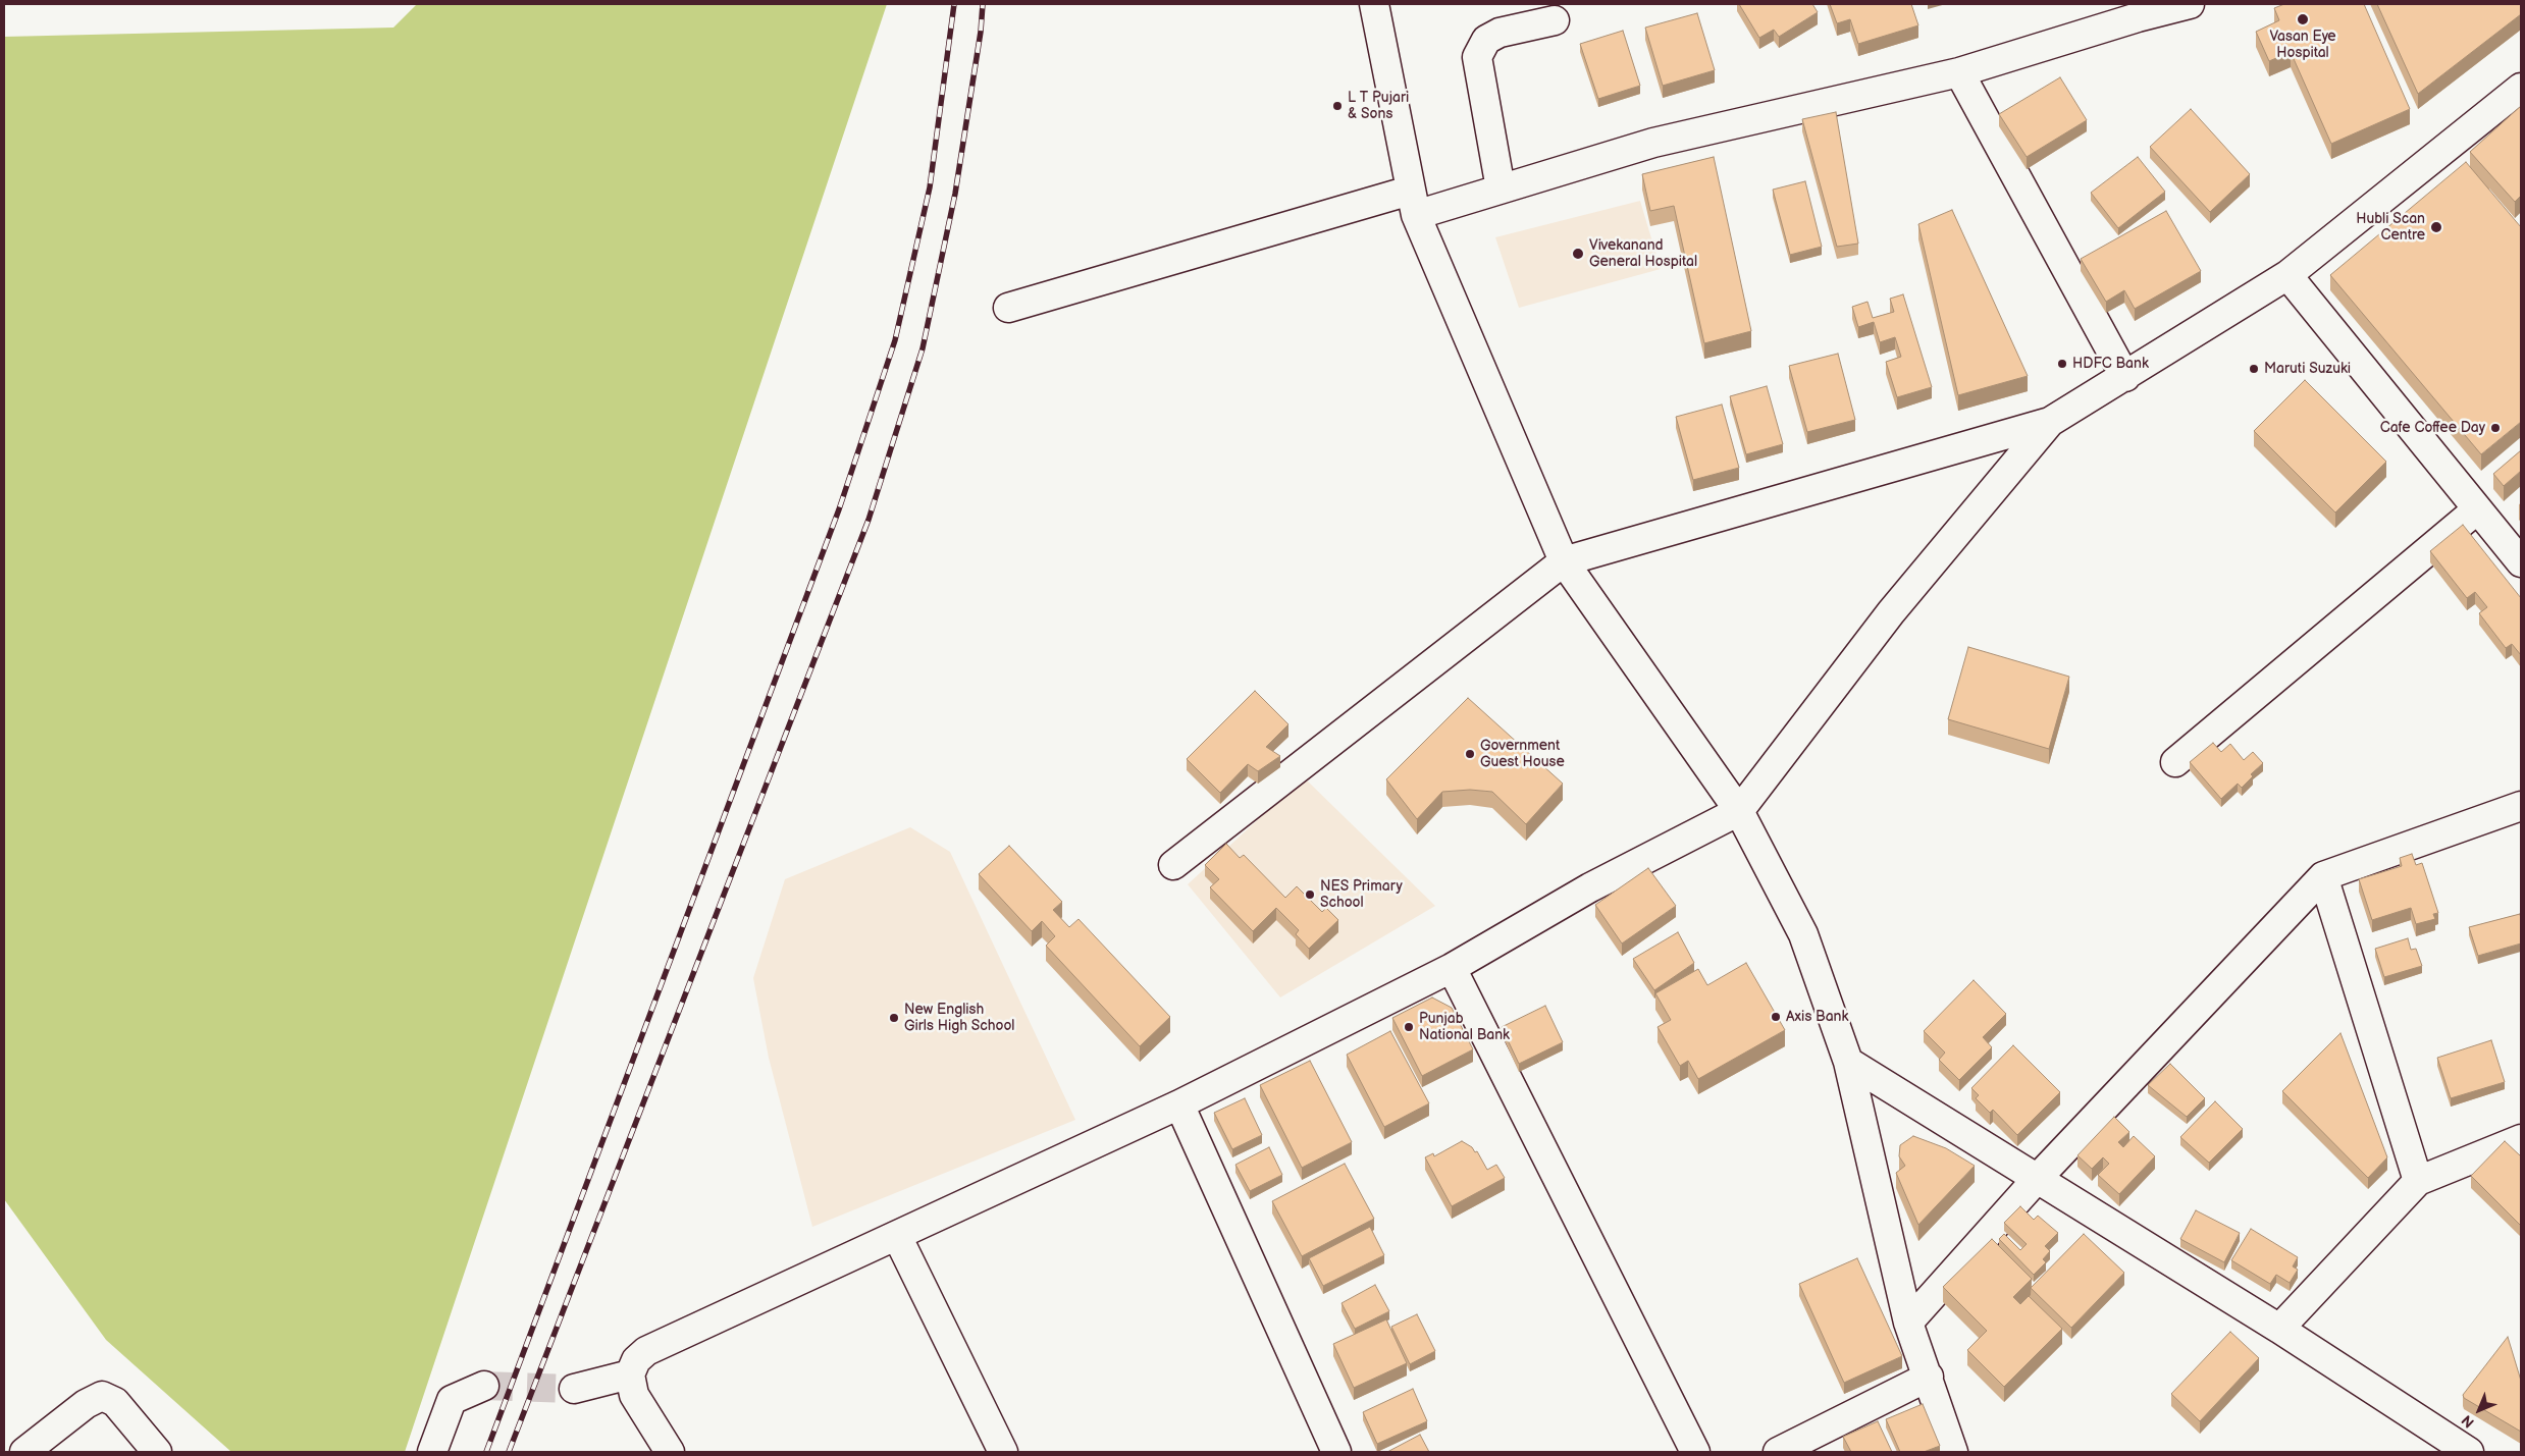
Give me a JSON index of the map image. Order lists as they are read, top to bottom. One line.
{"places":["Vasan Eye Hospital","L T Pujari & Sons","Hubli Scan Centre","Vivekanand General Hospital","HDFC Bank","Maruti Suzuki","Cafe Coffee Day","Government Guest House","NES Primary School","Axis Bank","New English Girls High School","Punjab National Bank"],"north":"bottom left"}
